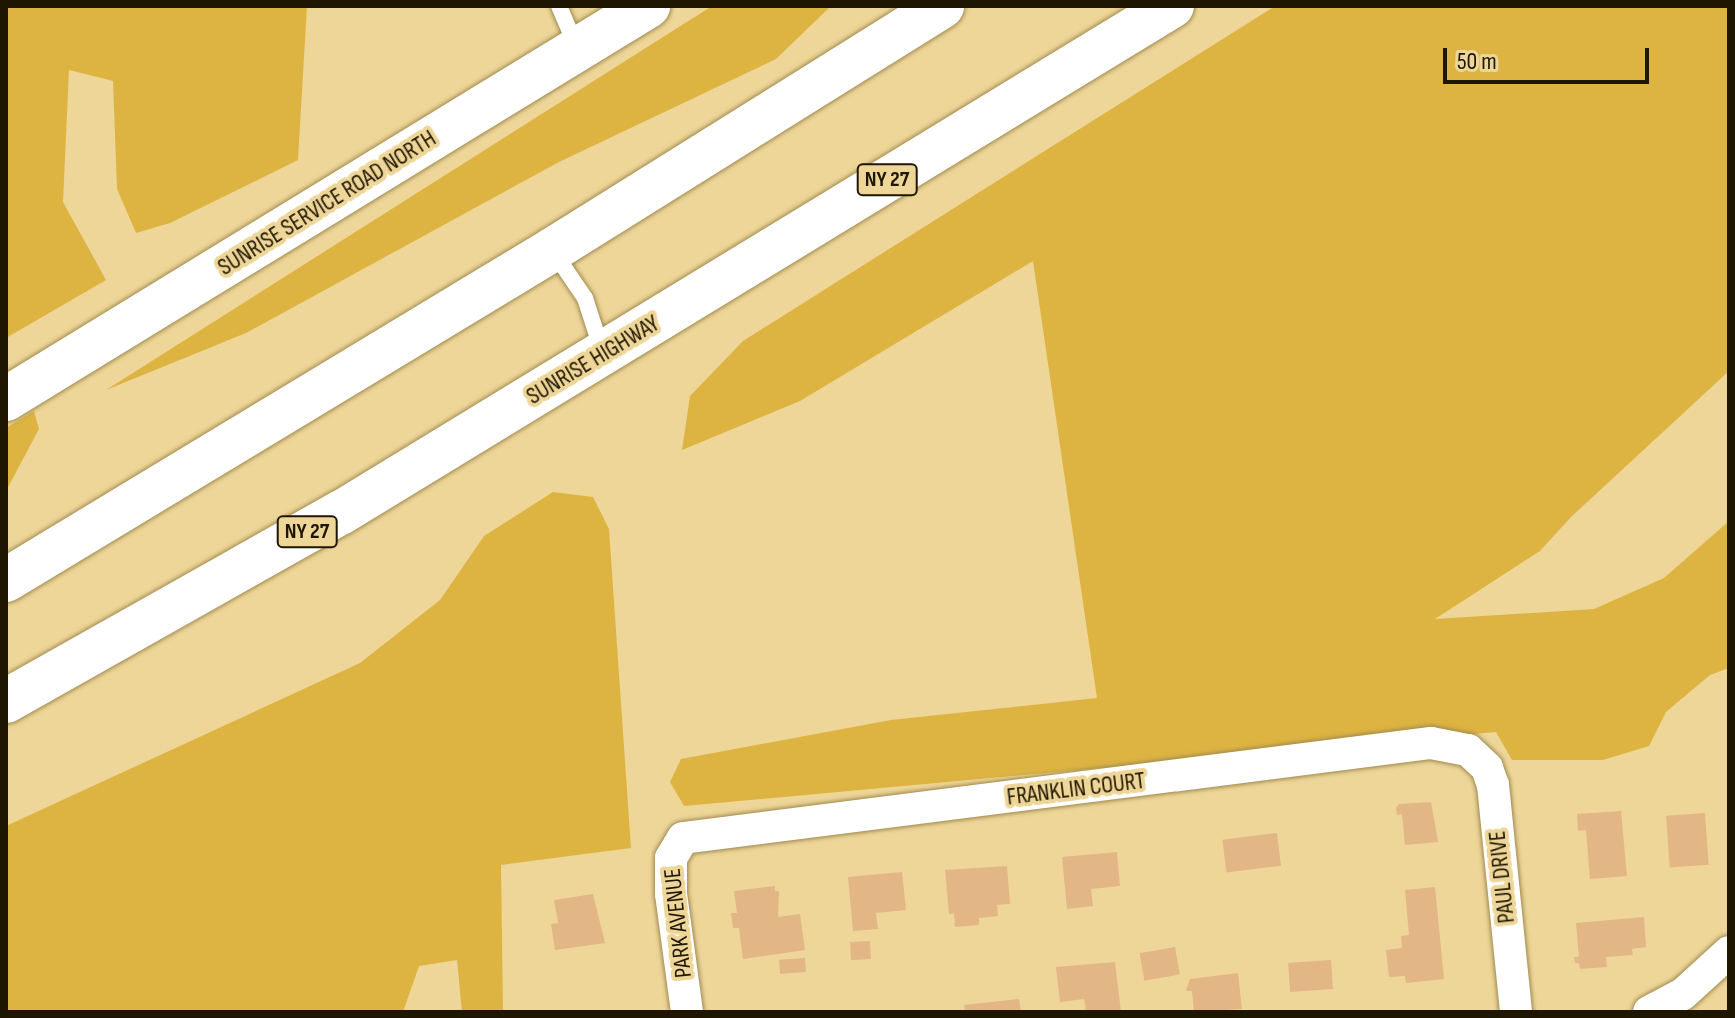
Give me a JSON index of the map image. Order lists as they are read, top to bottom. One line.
{"streets":{"main road":["NY 27","SUNRISE SERVICE ROAD NORTH","SUNRISE HIGHWAY"],"street":["FRANKLIN COURT","PAUL DRIVE","PARK AVENUE"]},"crossings":[["FRANKLIN COURT","PAUL DRIVE"],["FRANKLIN COURT","PARK AVENUE"]],"scale_bar":"50 m"}
